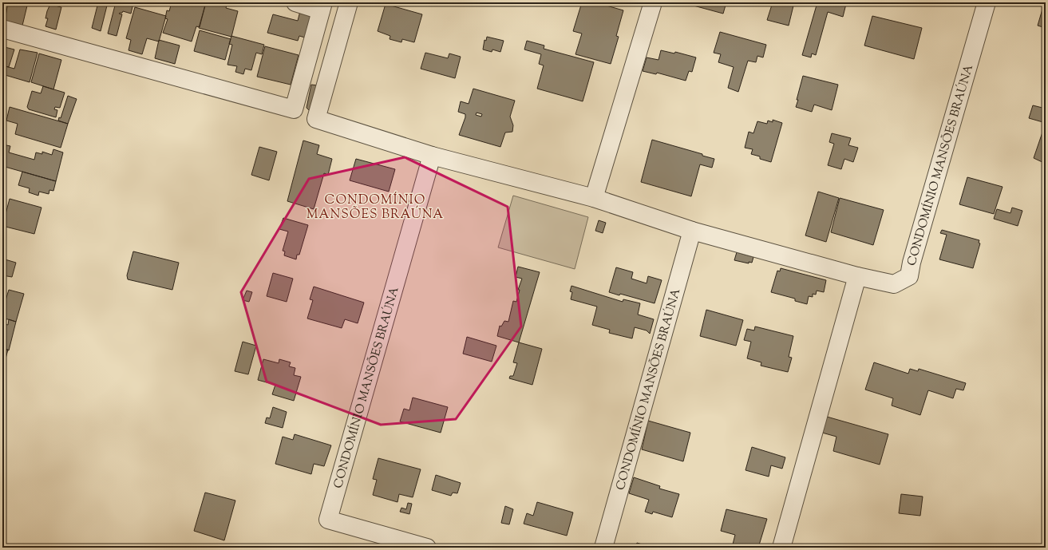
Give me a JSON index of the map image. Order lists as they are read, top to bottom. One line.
{"streets":{"street":["CONDOMÍNIO MANSÕES BRAÚNA"]},"districts":["CONDOMÍNIO MANSÕES BRAÚNA"]}
